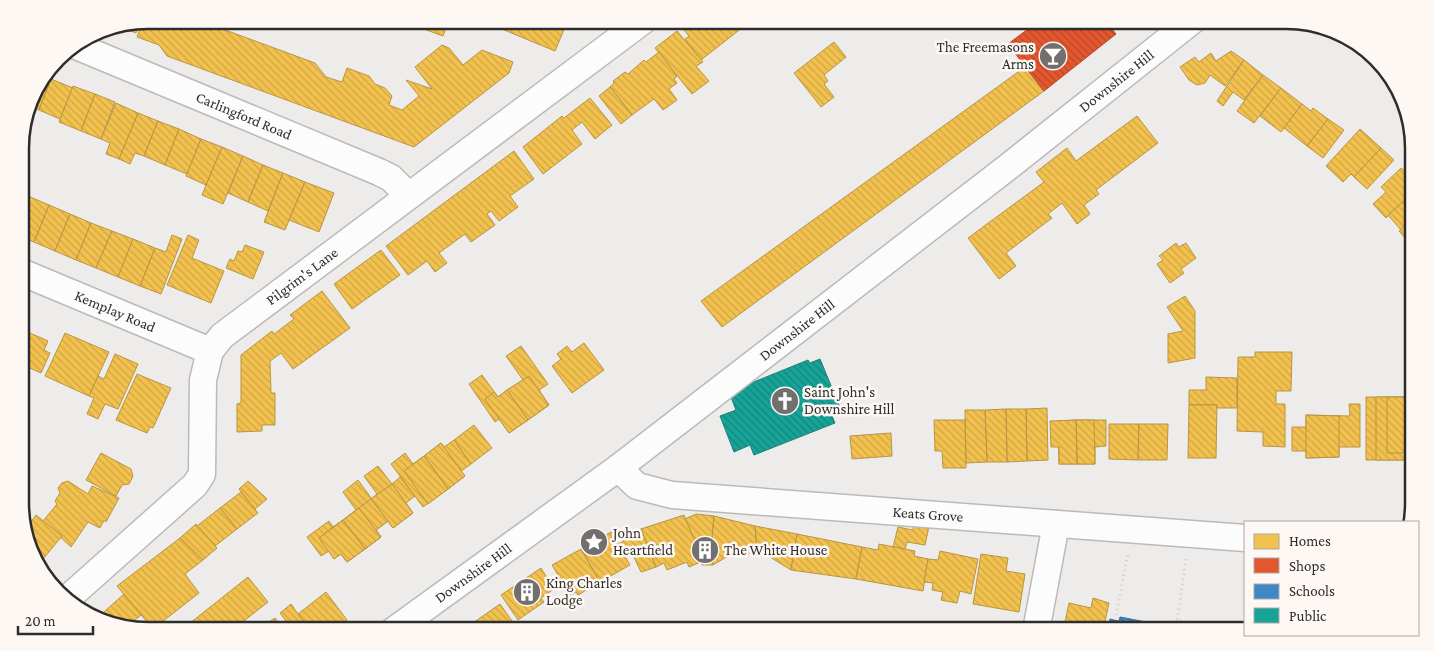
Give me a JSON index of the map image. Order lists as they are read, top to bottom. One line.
{"streets":{"street":["Downshire Hill","Carlingford Road","Pilgrim's Lane","Kemplay Road","Keats Grove"]},"crossings":[["Downshire Hill","Keats Grove"],["Carlingford Road","Pilgrim's Lane"],["Pilgrim's Lane","Kemplay Road"]],"places":{"bar":["The Freemasons Arms"],"church":["Saint John's Downshire Hill"],"place":["John Heartfield"],"building":["The White House","King Charles Lodge"]},"legend":["Homes","Shops","Schools","Public"],"scale_bar":"20 m"}
